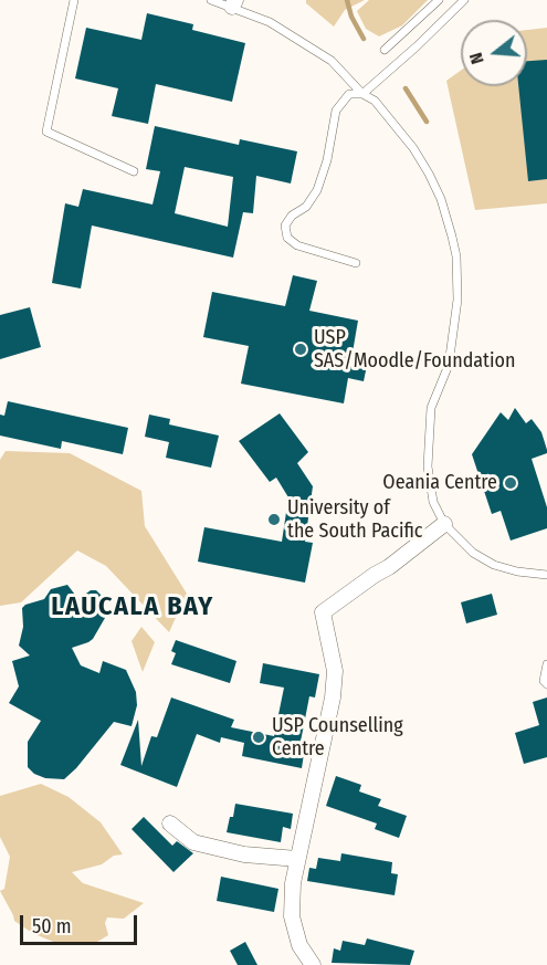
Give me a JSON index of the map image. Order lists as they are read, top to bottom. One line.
{"districts":["LAUCALA BAY"],"places":["USP SAS/Moodle/Foundation","Oeania Centre","University of the South Pacific","USP Counselling Centre"],"scale_bar":"50 m","north":"left"}
